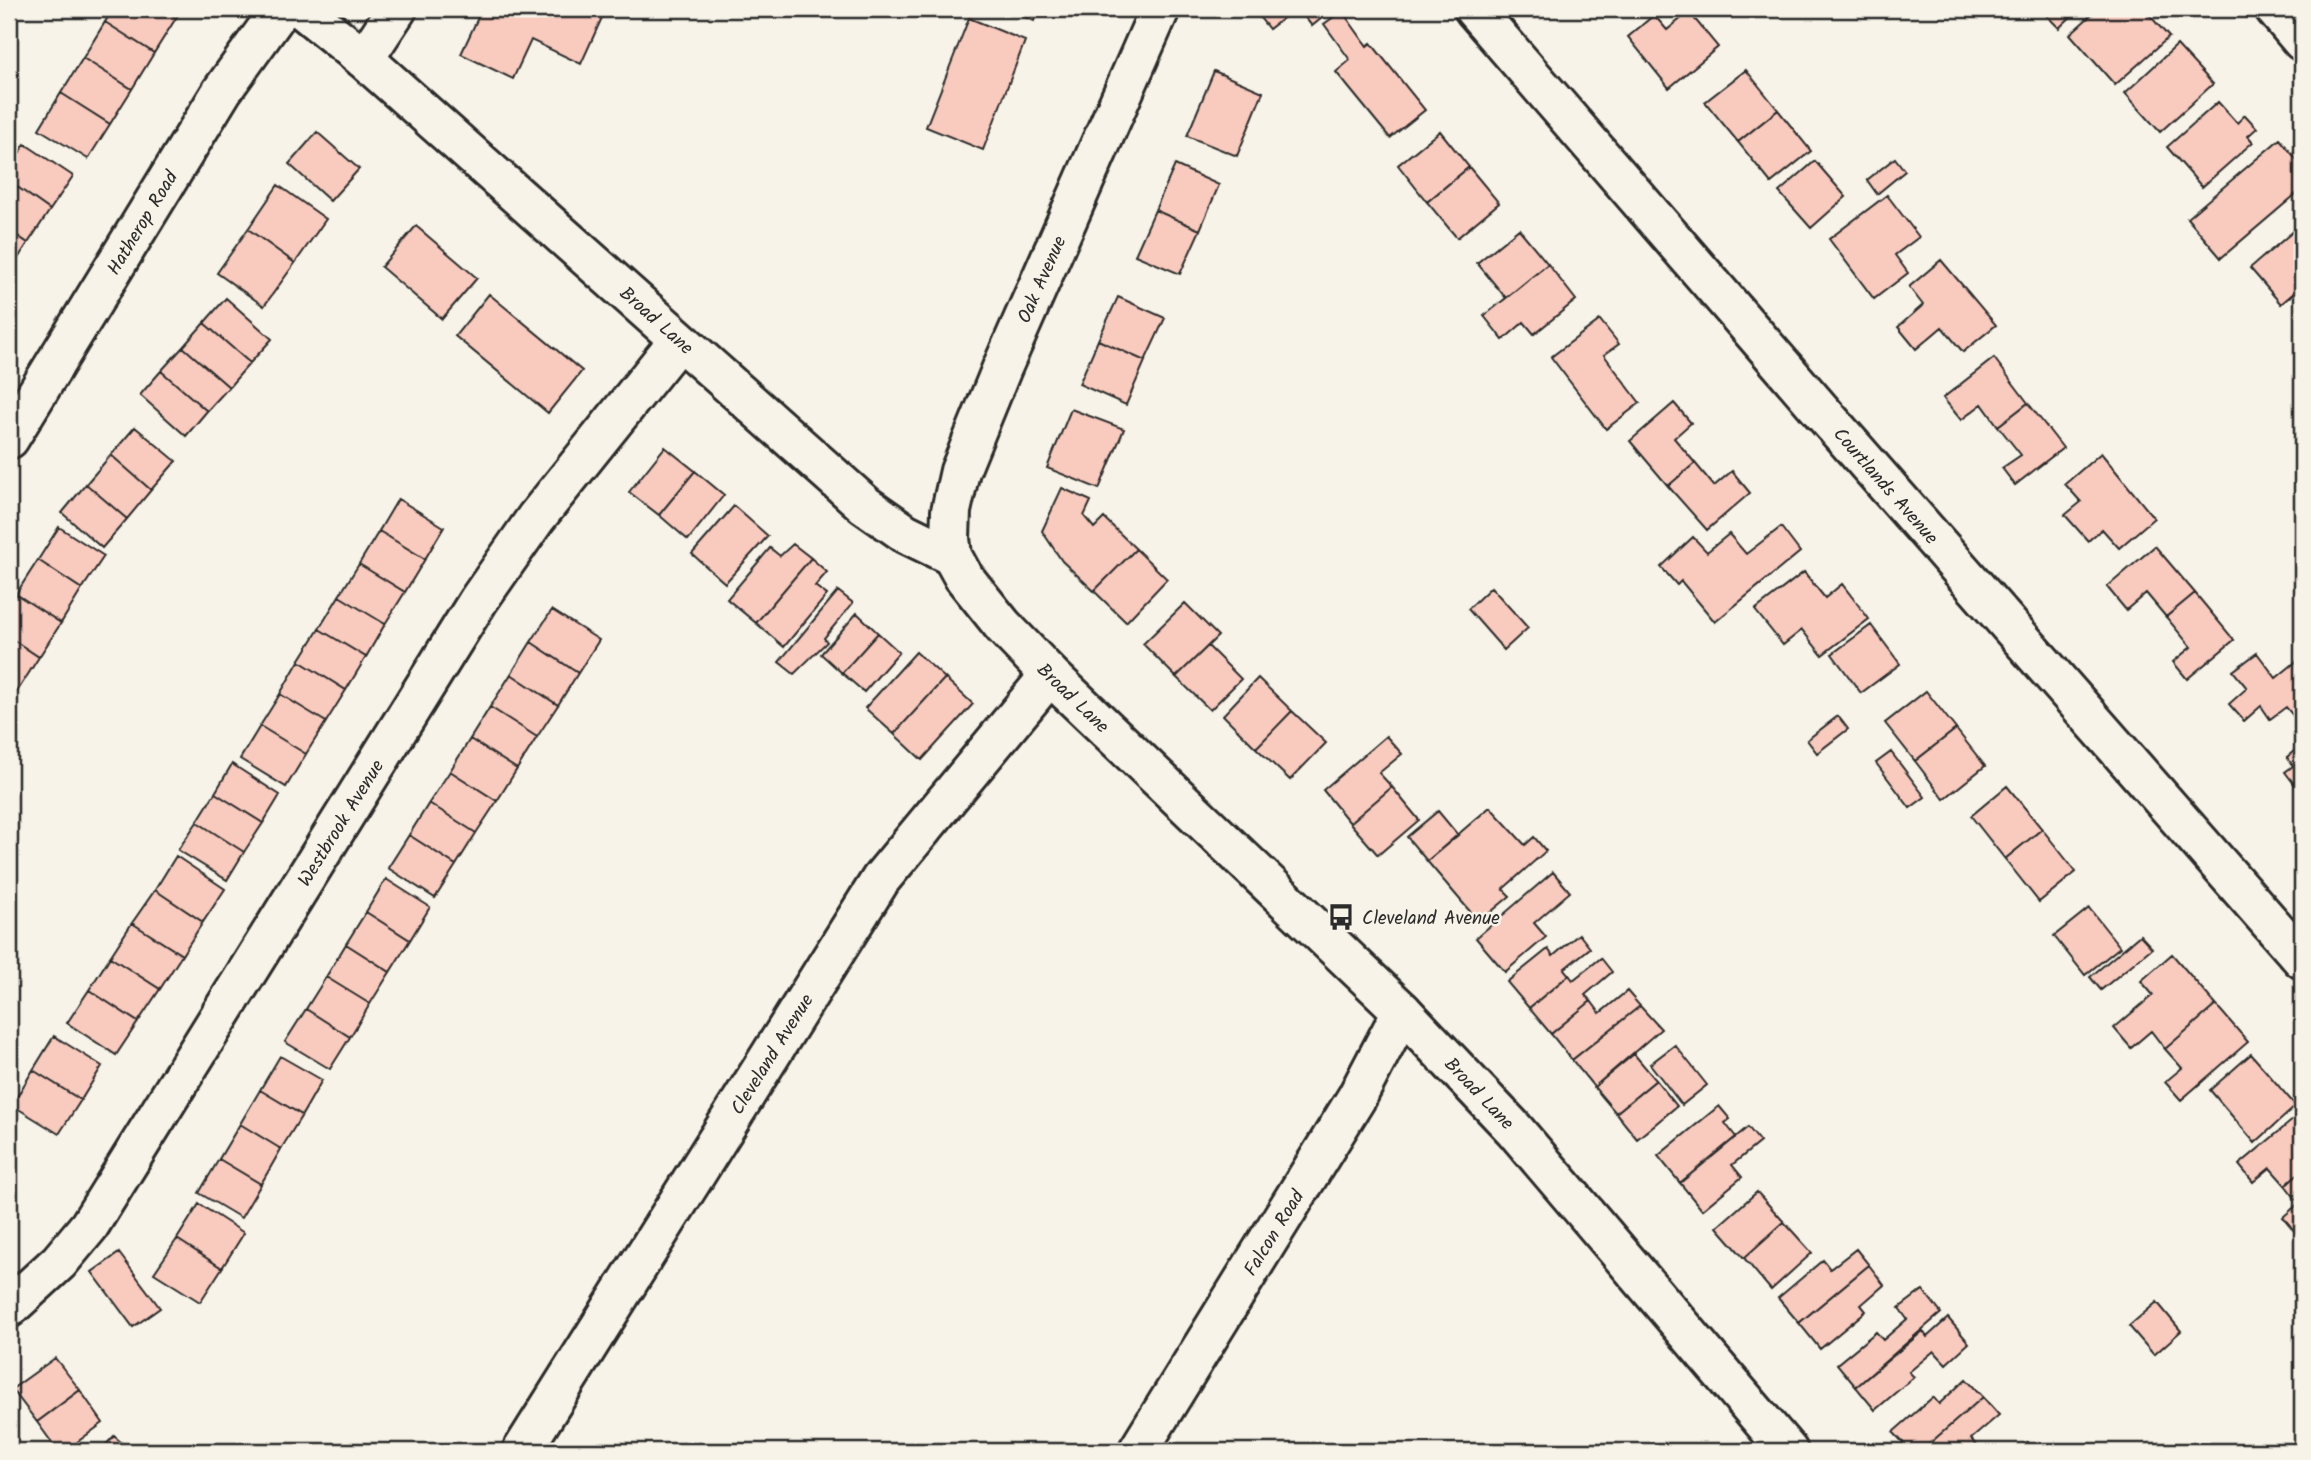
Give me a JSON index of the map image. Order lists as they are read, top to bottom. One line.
{"streets":{"street":["Hatherop Road","Oak Avenue","Broad Lane","Courtlands Avenue","Westbrook Avenue","Cleveland Avenue","Falcon Road"]},"crossings":[["Oak Avenue","Broad Lane"],["Broad Lane","Westbrook Avenue"],["Broad Lane","Cleveland Avenue"],["Broad Lane","Falcon Road"]],"places":{"bus stop":["Cleveland Avenue"]}}
